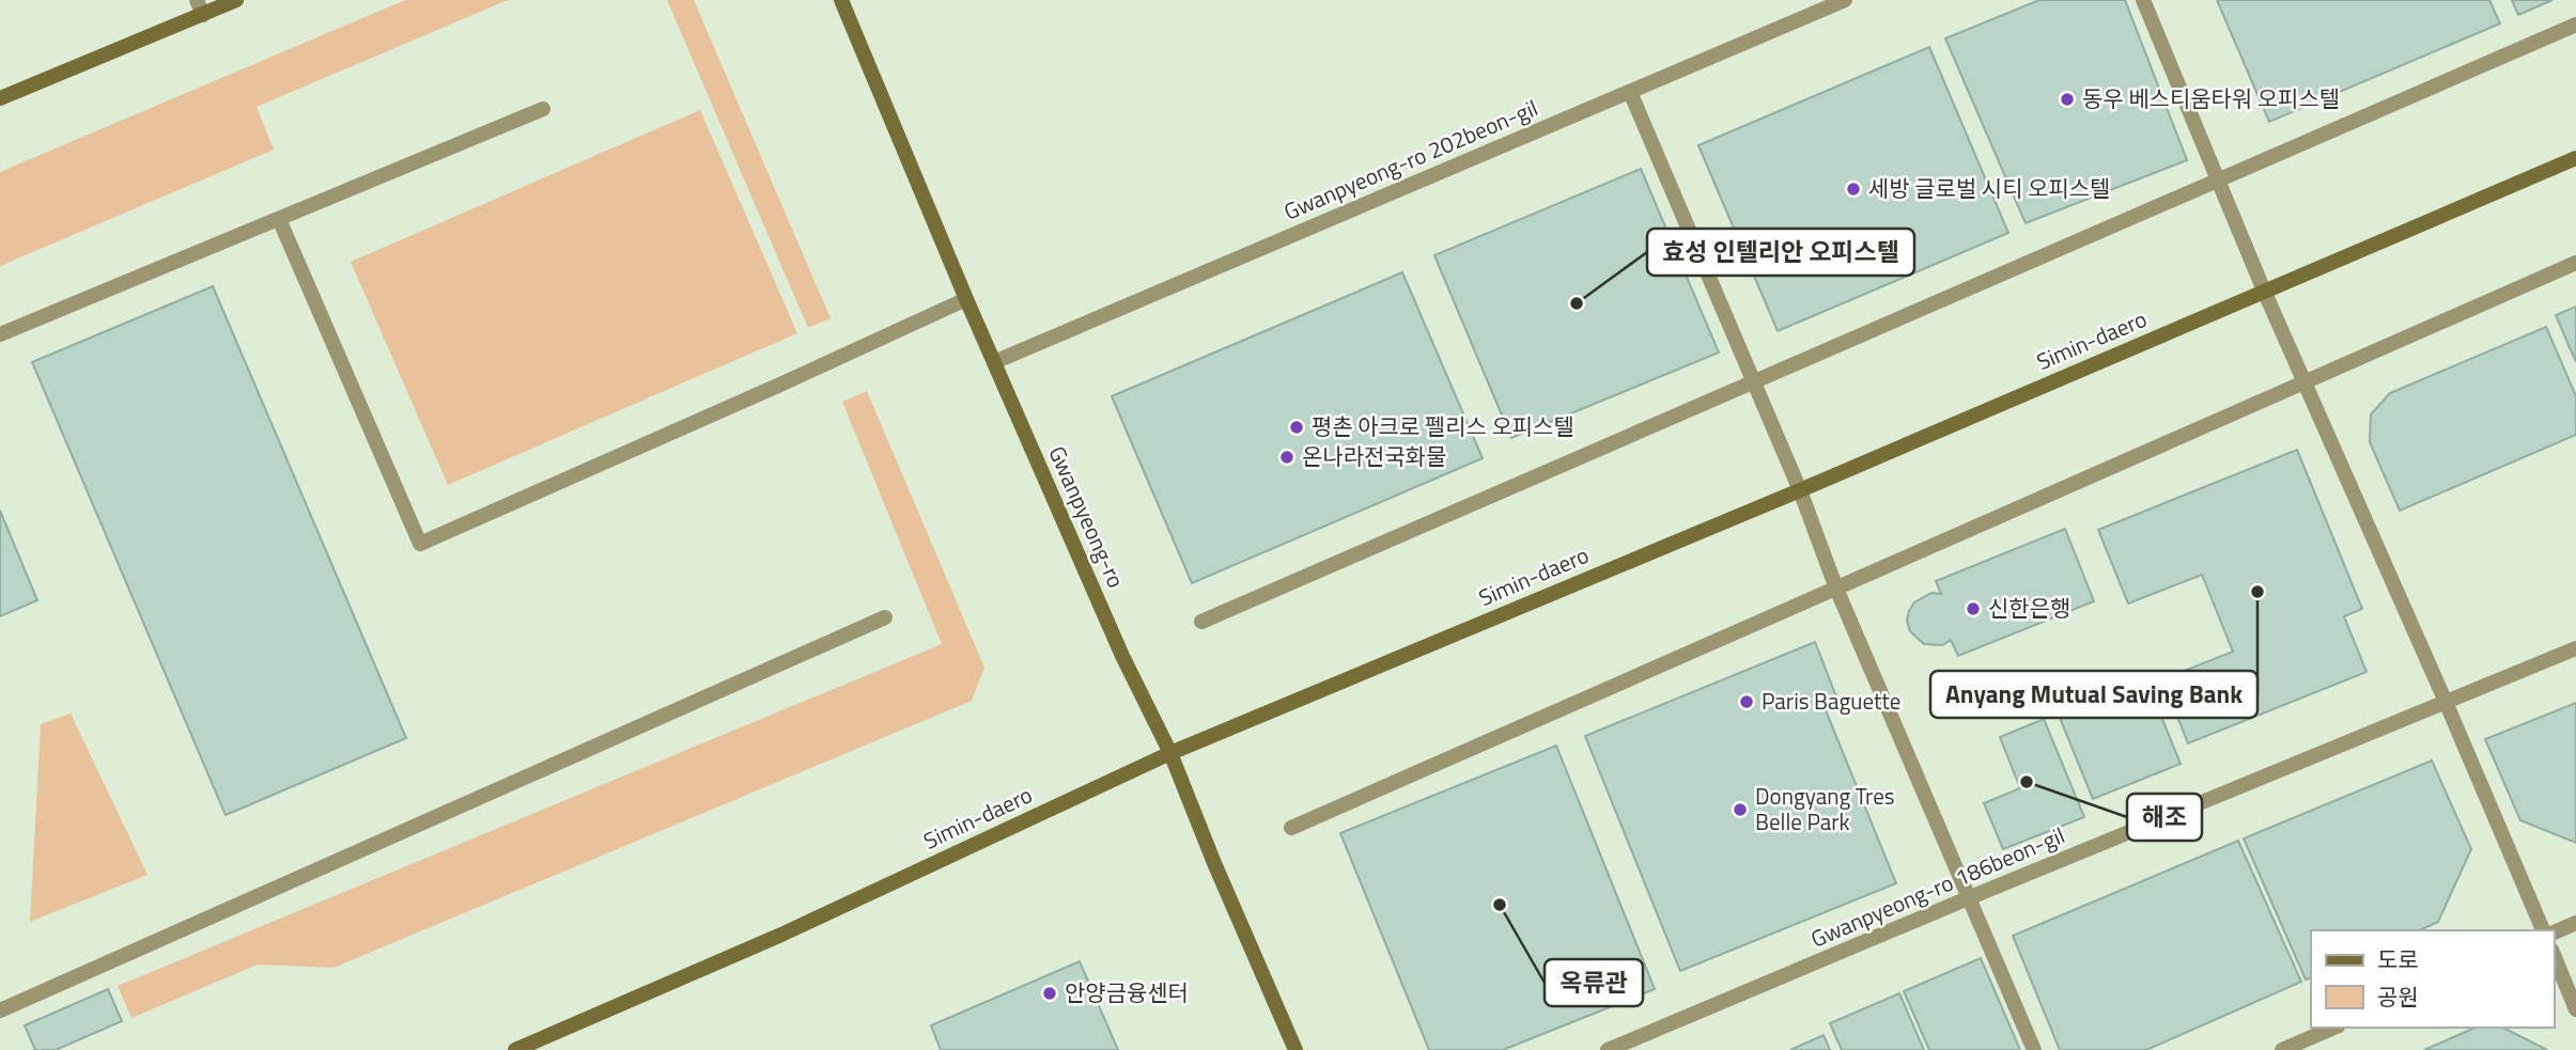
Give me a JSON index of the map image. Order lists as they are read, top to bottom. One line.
{"streets":{"street":["Gwanpyeong-ro 202beon-gil","Simin-daero","Gwanpyeong-ro","Gwanpyeong-ro 186beon-gil"]},"crossings":[["Gwanpyeong-ro 202beon-gil","Gwanpyeong-ro"],["Simin-daero","Gwanpyeong-ro"]],"places":["동우 베스티움타워 오피스텔","세방 글로벌 시티 오피스텔","효성 인텔리안 오피스텔","평촌 아크로 펠리스 오피스텔","온나라전국화물","Anyang Mutual Saving Bank","신한은행","Paris Baguette","해조","Dongyang Tres Belle Park","옥류관","안양금융센터"],"legend":["도로","공원"]}
